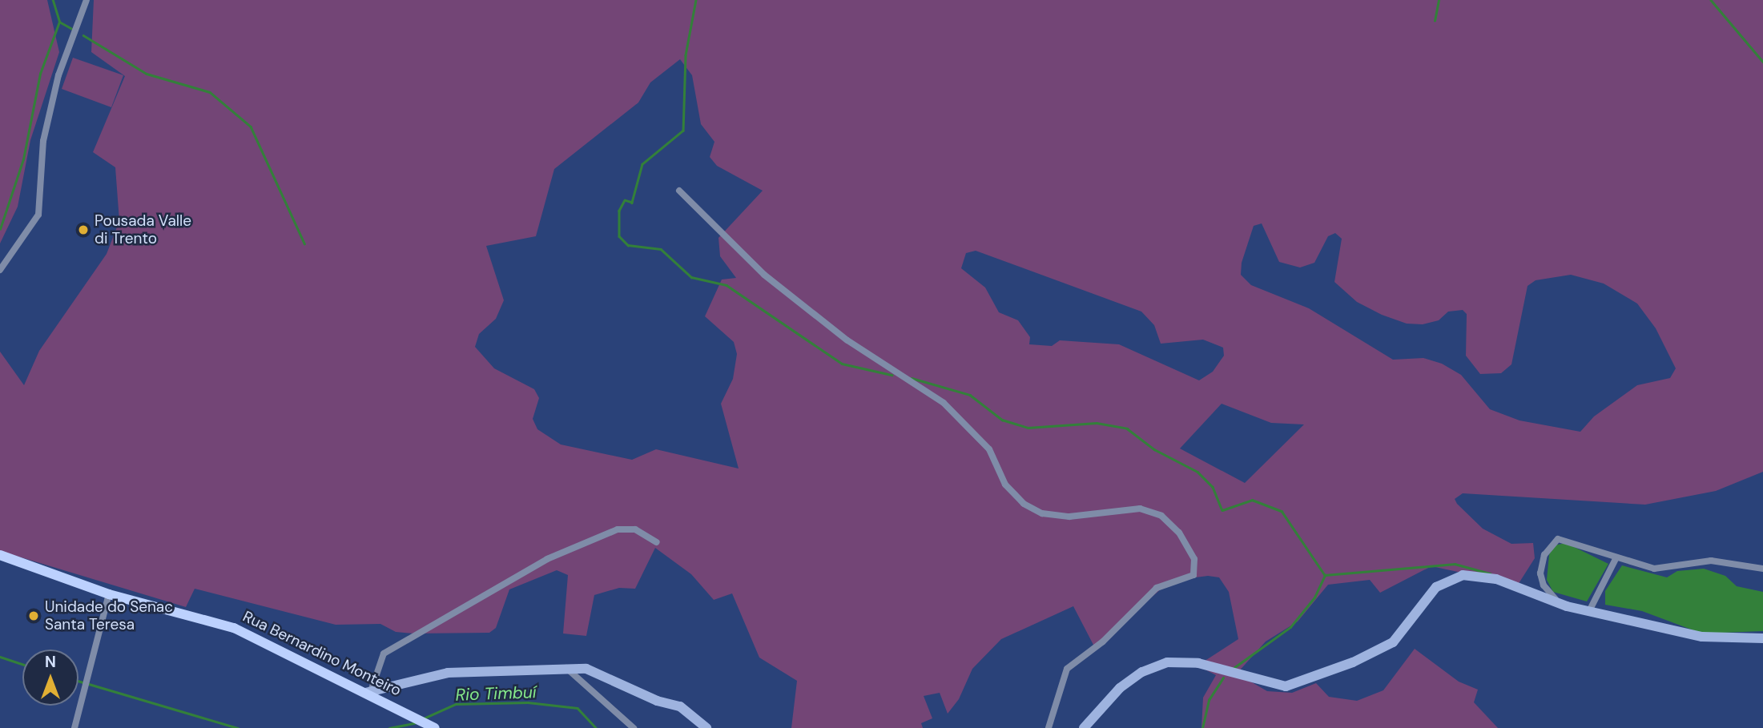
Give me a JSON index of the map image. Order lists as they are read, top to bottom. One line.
{"streets":{"main road":["Rua Bernardino Monteiro"]},"water":["Rio Timbuí"],"places":["Pousada Valle di Trento","Unidade do Senac Santa Teresa"],"north":"top"}
